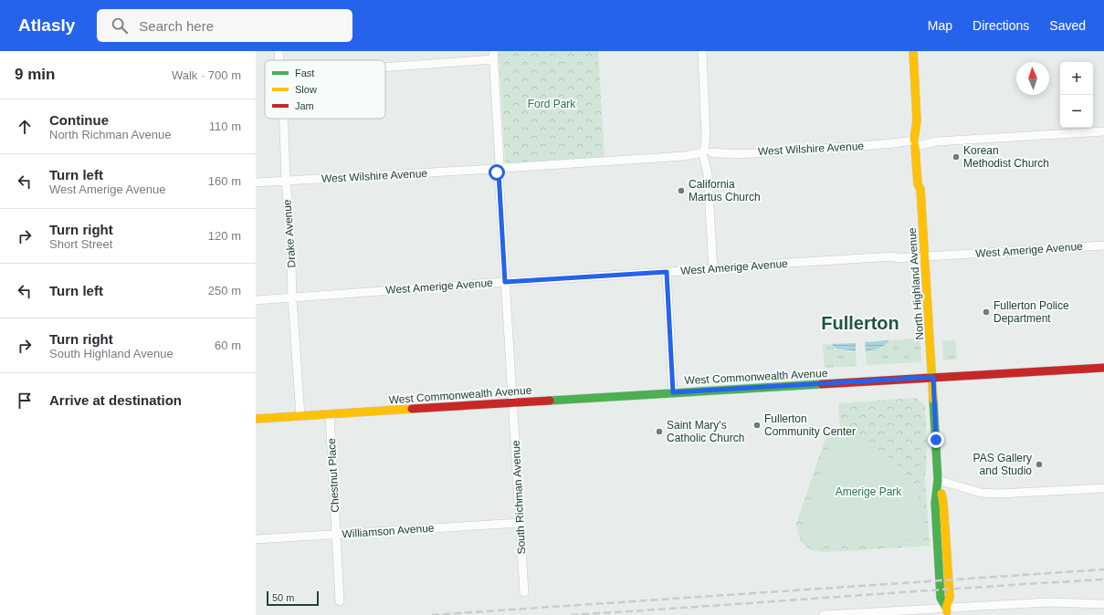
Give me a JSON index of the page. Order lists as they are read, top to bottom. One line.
{"streets":{"main road":["North Highland Avenue","West Commonwealth Avenue"],"street":["West Wilshire Avenue","Drake Avenue","West Amerige Avenue","Chestnut Place","South Richman Avenue","Williamson Avenue"]},"crossings":[["West Wilshire Avenue","Drake Avenue"],["West Wilshire Avenue","North Highland Avenue"],["West Wilshire Avenue","South Richman Avenue"],["Drake Avenue","West Amerige Avenue"],["Drake Avenue","West Commonwealth Avenue"],["West Amerige Avenue","North Highland Avenue"],["West Amerige Avenue","South Richman Avenue"],["North Highland Avenue","West Commonwealth Avenue"],["West Commonwealth Avenue","Chestnut Place"],["West Commonwealth Avenue","South Richman Avenue"],["Chestnut Place","Williamson Avenue"],["South Richman Avenue","Williamson Avenue"]],"districts":["Fullerton"],"parks":["Ford Park","Amerige Park"],"places":["Korean Methodist Church","California Martus Church","Fullerton Police Department","Fullerton Community Center","Saint Mary's Catholic Church","PAS Gallery and Studio"],"legend":["Fast","Slow","Jam"],"scale_bar":"50 m","north":"top","page":{"header":"Atlasly","search":"Search here","nav":["Map","Directions","Saved"],"heading":["9 min","Walk · 700 m"],"map_buttons":["+","−"],"list":[["Continue","North Richman Avenue","110 m"],["Turn left","West Amerige Avenue","160 m"],["Turn right","Short Street","120 m"],["Turn left","250 m"],["Turn right","South Highland Avenue","60 m"],"Arrive at destination"],"scale":"50 m"}}
